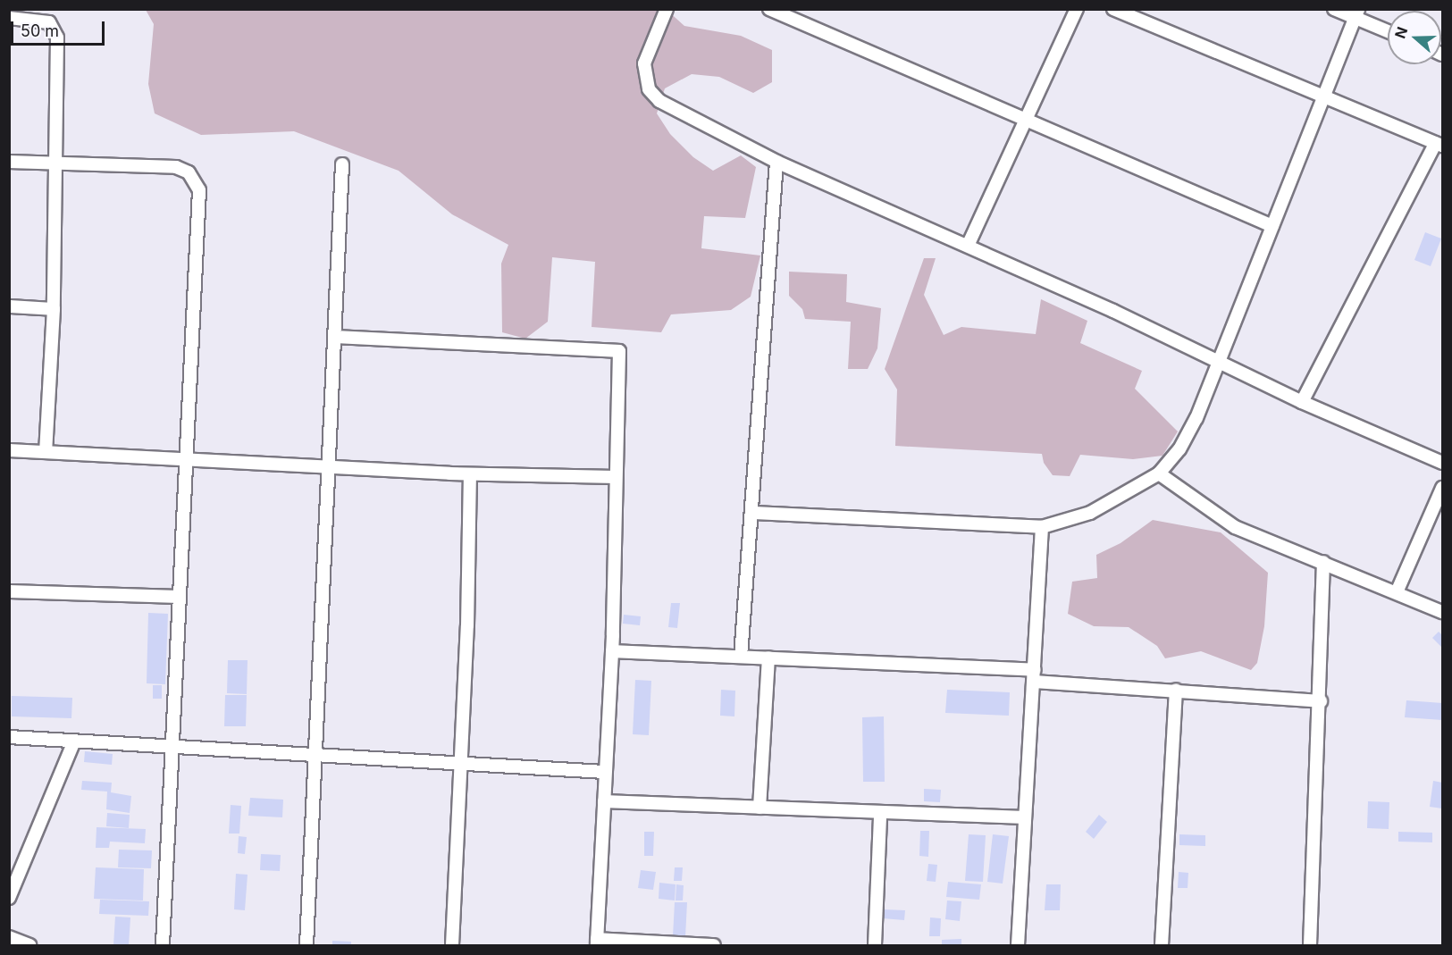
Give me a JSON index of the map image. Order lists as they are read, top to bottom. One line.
{"scale_bar":"50 m","north":"left"}
